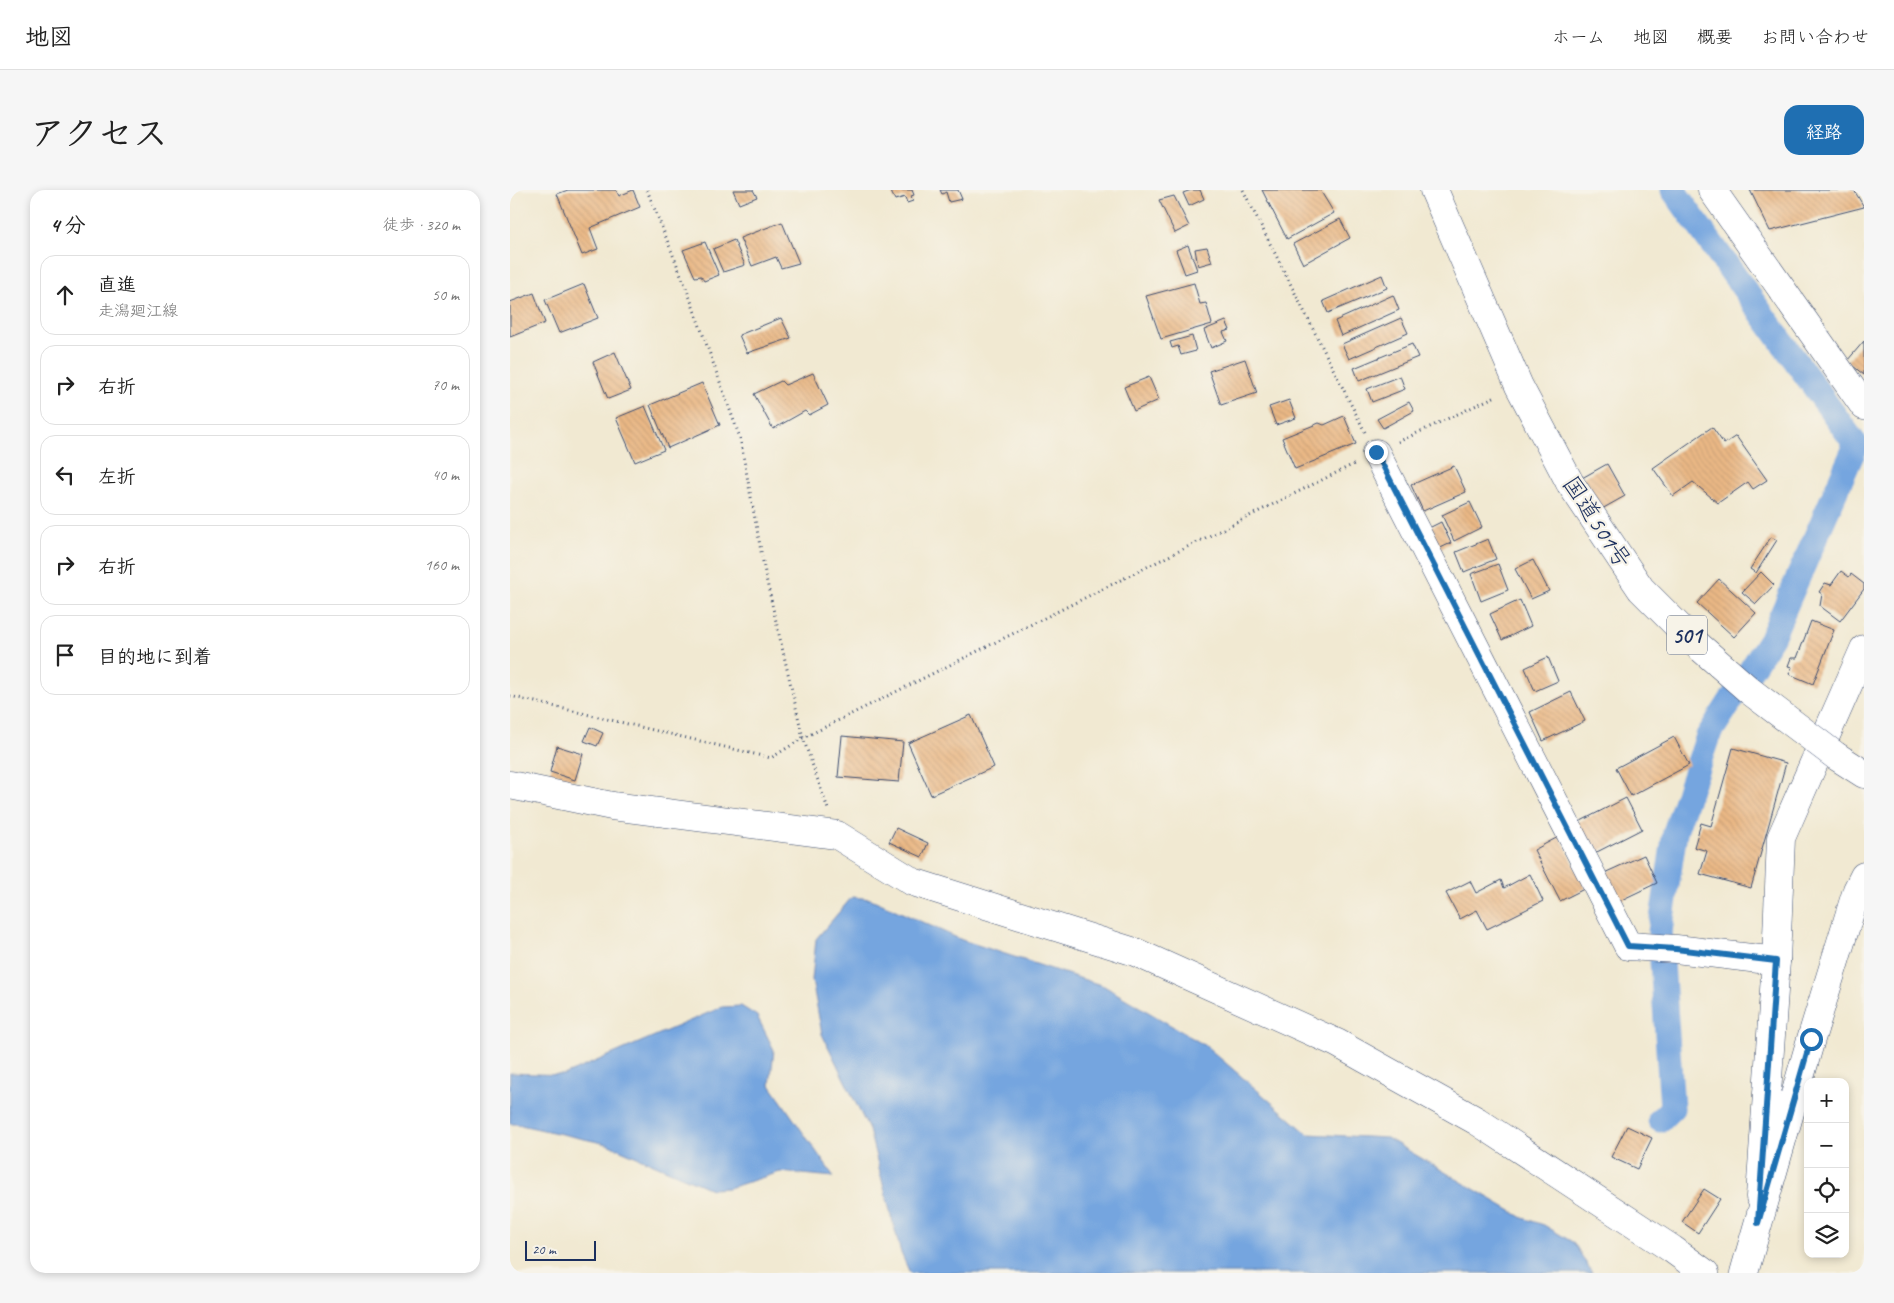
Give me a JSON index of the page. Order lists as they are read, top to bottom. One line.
{"streets":{"main road":["国道501号","501"]},"scale_bar":"20 m","page":{"header":"地図","nav":["ホーム","地図","概要","お問い合わせ"],"title":"アクセス","buttons":"経路","heading":["4 分","徒歩 · 320 m"],"list":[["直進","走潟廻江線","50 m"],["右折","70 m"],["左折","40 m"],["右折","160 m"],"目的地に到着"],"map_buttons":["+","−"],"scale":"20 m"}}
